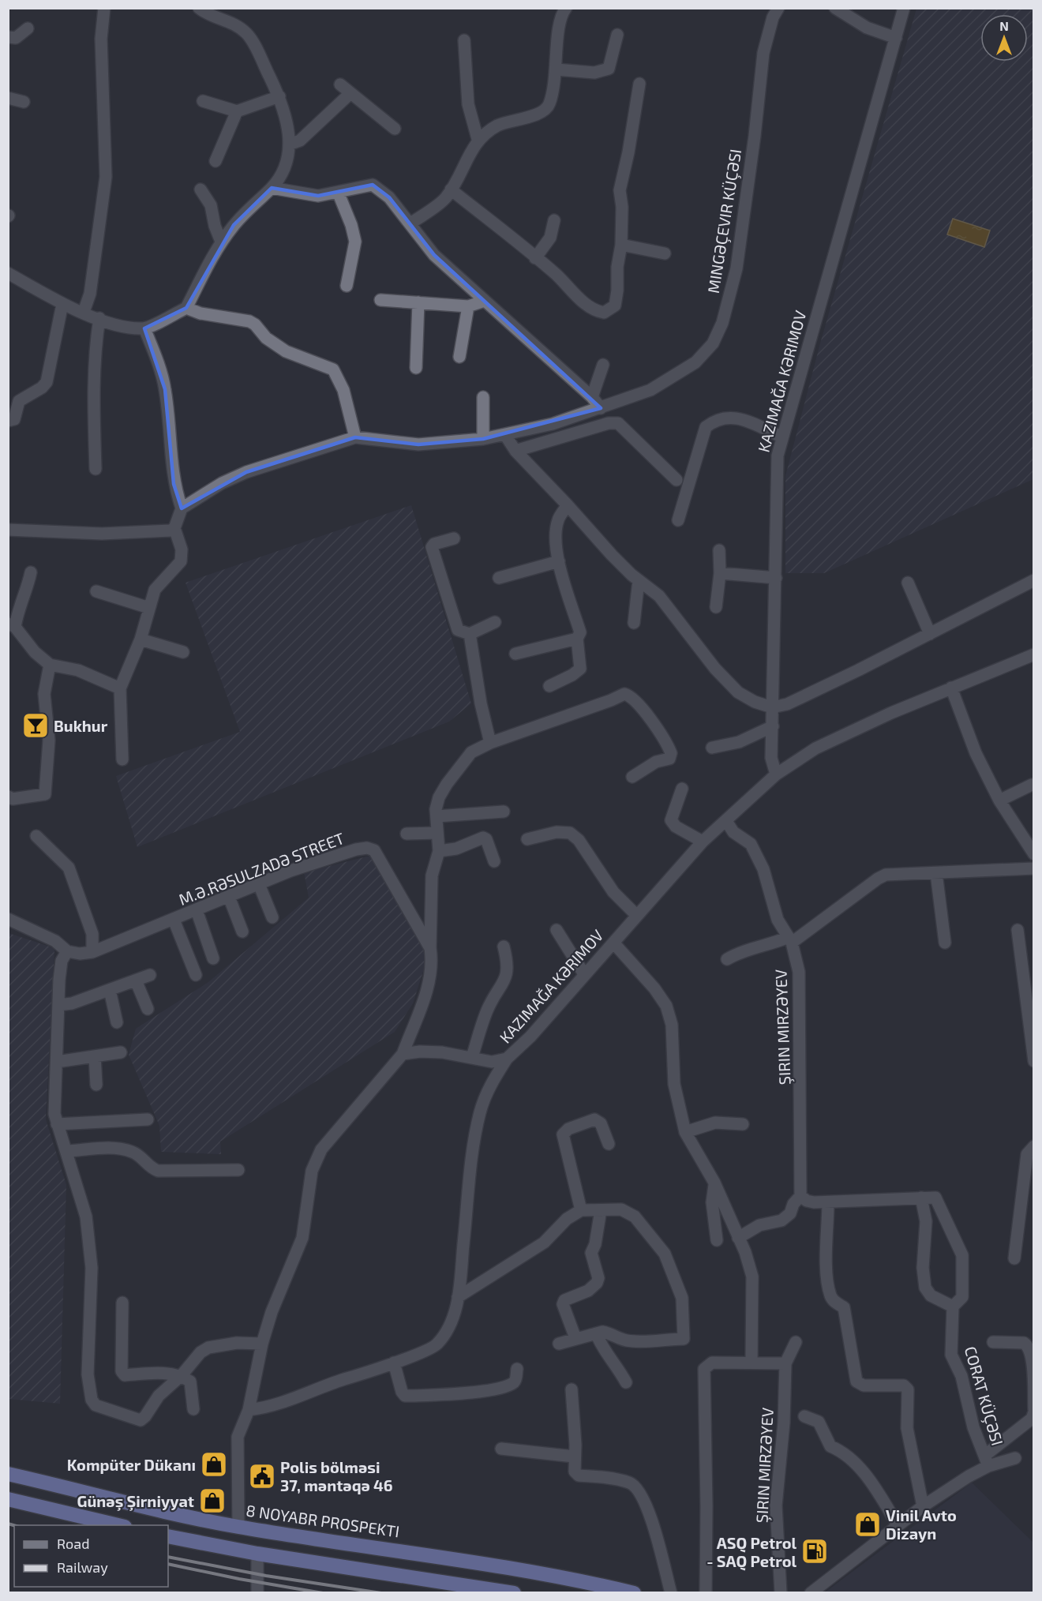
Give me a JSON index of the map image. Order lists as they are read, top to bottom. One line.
{"streets":{"highway":["8 NOYABR PROSPEKTI"],"street":["MINGƏÇEVIR KÜÇƏSI","M.Ə.RƏSULZADƏ STREET","ŞIRIN MIRZƏYEV","CORAT KÜÇƏSI"]},"crossings":[["M.Ə.RƏSULZADƏ STREET","8 NOYABR PROSPEKTI"],["ŞIRIN MIRZƏYEV","CORAT KÜÇƏSI"]],"places":{"bar":["Bukhur"],"shop":["Kompüter Dükanı","Günəş Şirniyyat","Vinil Avto Dizayn"],"public building":["Polis bölməsi 37, məntəqə 46"],"fuel station":["ASQ Petrol - SAQ Petrol"]},"legend":["Road","Railway"],"north":"top"}
